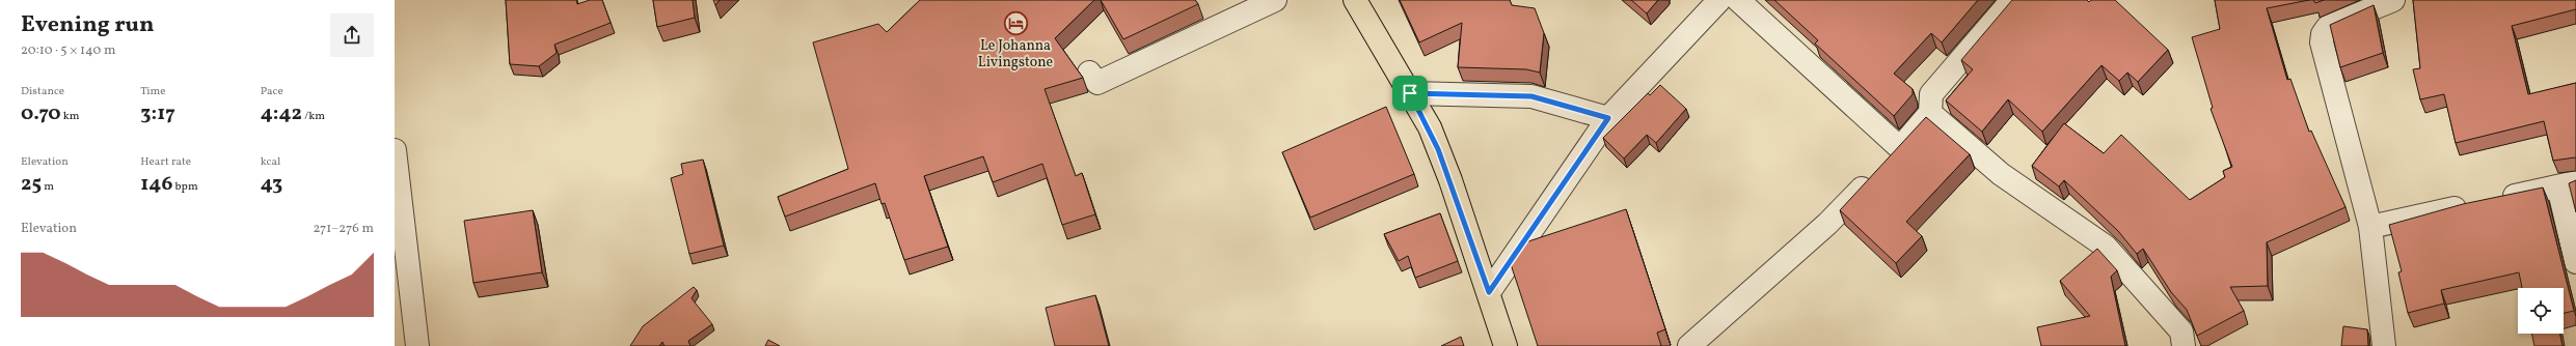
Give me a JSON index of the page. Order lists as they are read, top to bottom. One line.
{"places":{"hotel":["Le Johanna Livingstone"]},"page":{"heading":["Evening run","20:10 · 5 × 140 m"],"stats":[["Distance","0.70 km"],["Time","3:17"],["Pace","4:42 /km"],["Elevation","25 m"],["Heart rate","146 bpm"],["kcal","43"]],"chart":["Elevation","271–276 m"]}}
